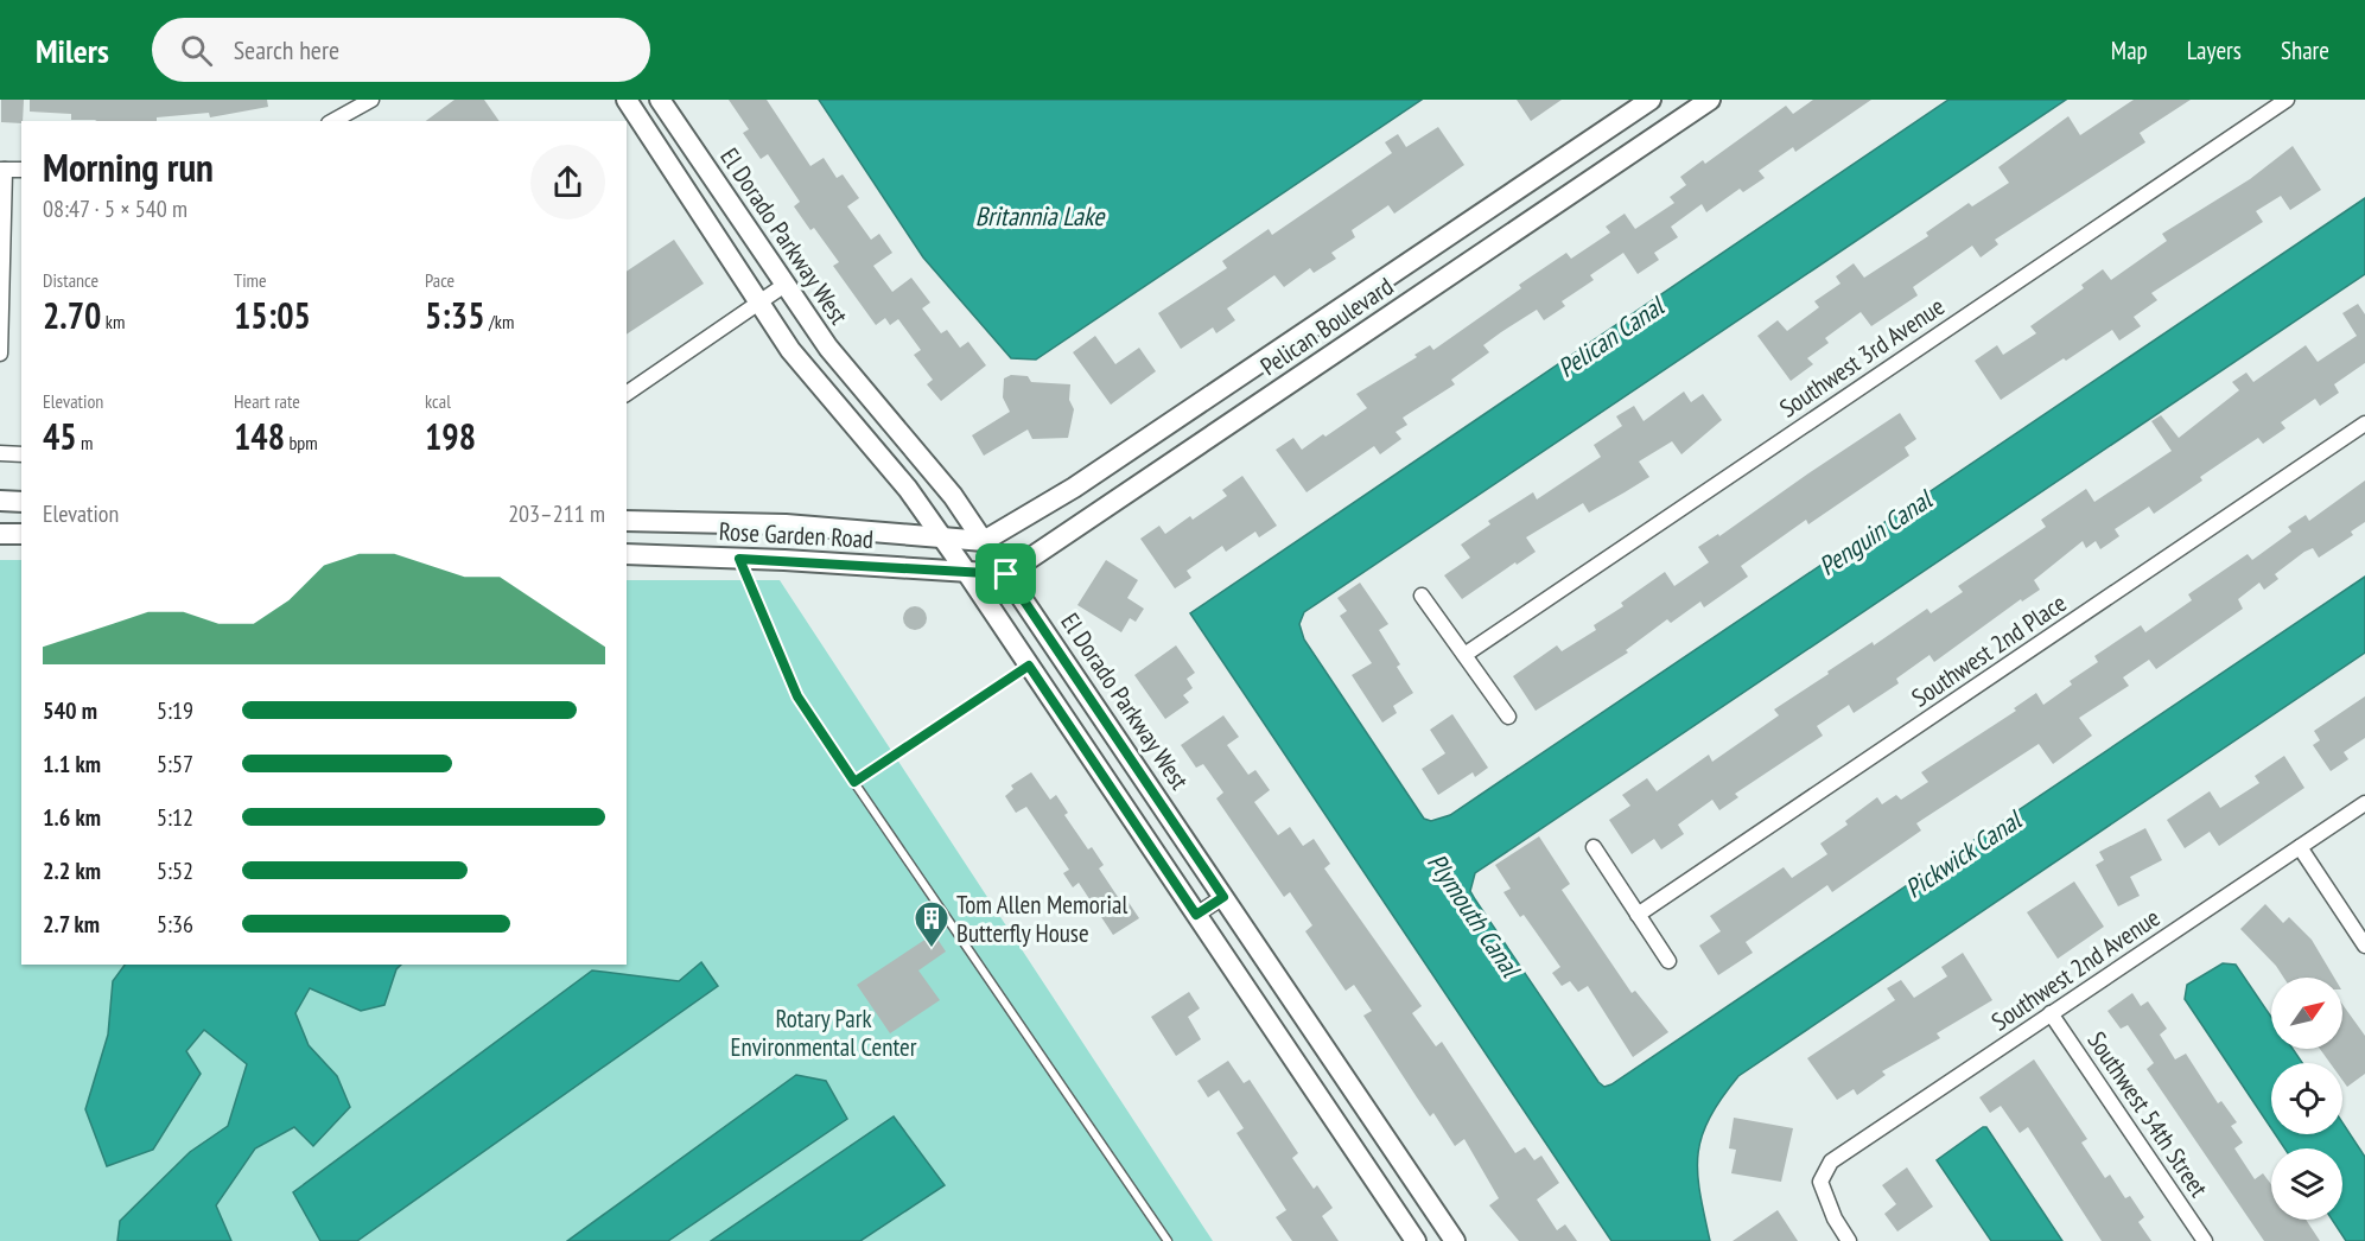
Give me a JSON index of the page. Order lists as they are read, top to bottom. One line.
{"streets":{"street":["El Dorado Parkway West","Pelican Boulevard","Southwest 3rd Avenue","Rose Garden Road","Southwest 2nd Place","Southwest 2nd Avenue","Southwest 54th Street"]},"crossings":[["El Dorado Parkway West","Pelican Boulevard"],["Southwest 2nd Avenue","Southwest 54th Street"]],"water":["Britannia Lake","Pelican Canal","Penguin Canal","Pickwick Canal","Plymouth Canal"],"parks":["Rotary Park Environmental Center"],"places":{"building":["Tom Allen Memorial Butterfly House"]},"north":"top right","page":{"header":"Milers","search":"Search here","nav":["Map","Layers","Share"],"heading":["Morning run","08:47 · 5 × 540 m"],"stats":[["Distance","2.70 km"],["Time","15:05"],["Pace","5:35 /km"],["Elevation","45 m"],["Heart rate","148 bpm"],["kcal","198"]],"chart":["Elevation","203–211 m"],"list":[{"name":"540 m","note":"5:19"},{"name":"1.1 km","note":"5:57"},{"name":"1.6 km","note":"5:12"},{"name":"2.2 km","note":"5:52"},{"name":"2.7 km","note":"5:36"}]}}
